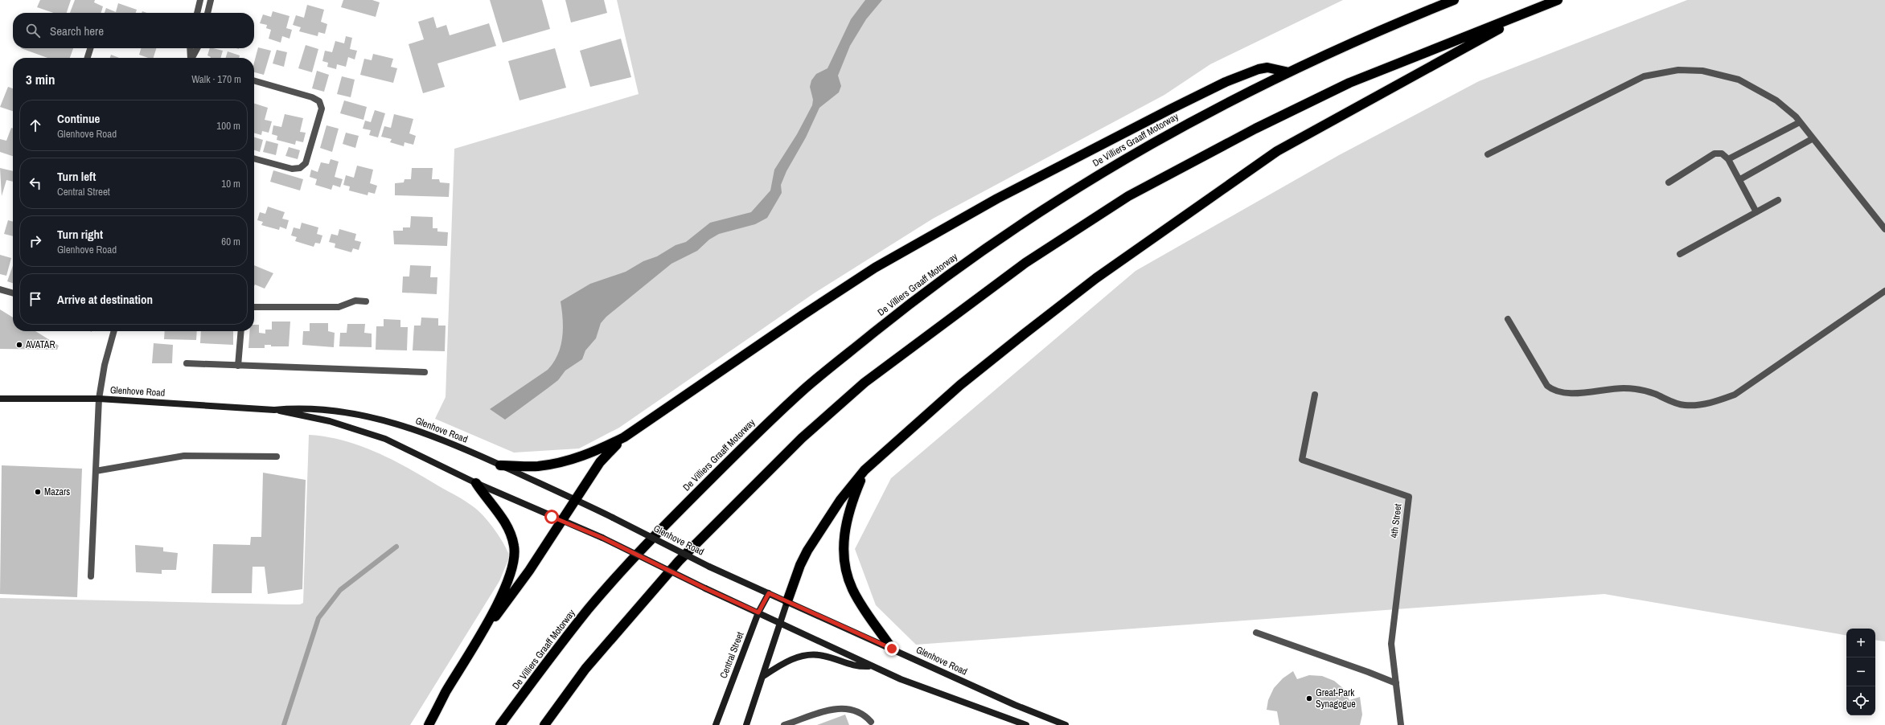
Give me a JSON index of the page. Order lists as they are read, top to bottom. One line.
{"streets":{"highway":["De Villiers Graaff Motorway"],"main road":["Glenhove Road","Central Street"],"street":["4th Street"]},"crossings":[["Glenhove Road","Central Street"]],"places":["AVATAR","Mazars","Great-Park Synagogue"],"page":{"search":"Search here","heading":["3 min","Walk · 170 m"],"list":[["Continue","Glenhove Road","100 m"],["Turn left","Central Street","10 m"],["Turn right","Glenhove Road","60 m"],"Arrive at destination"],"map_buttons":["+","−"]}}
